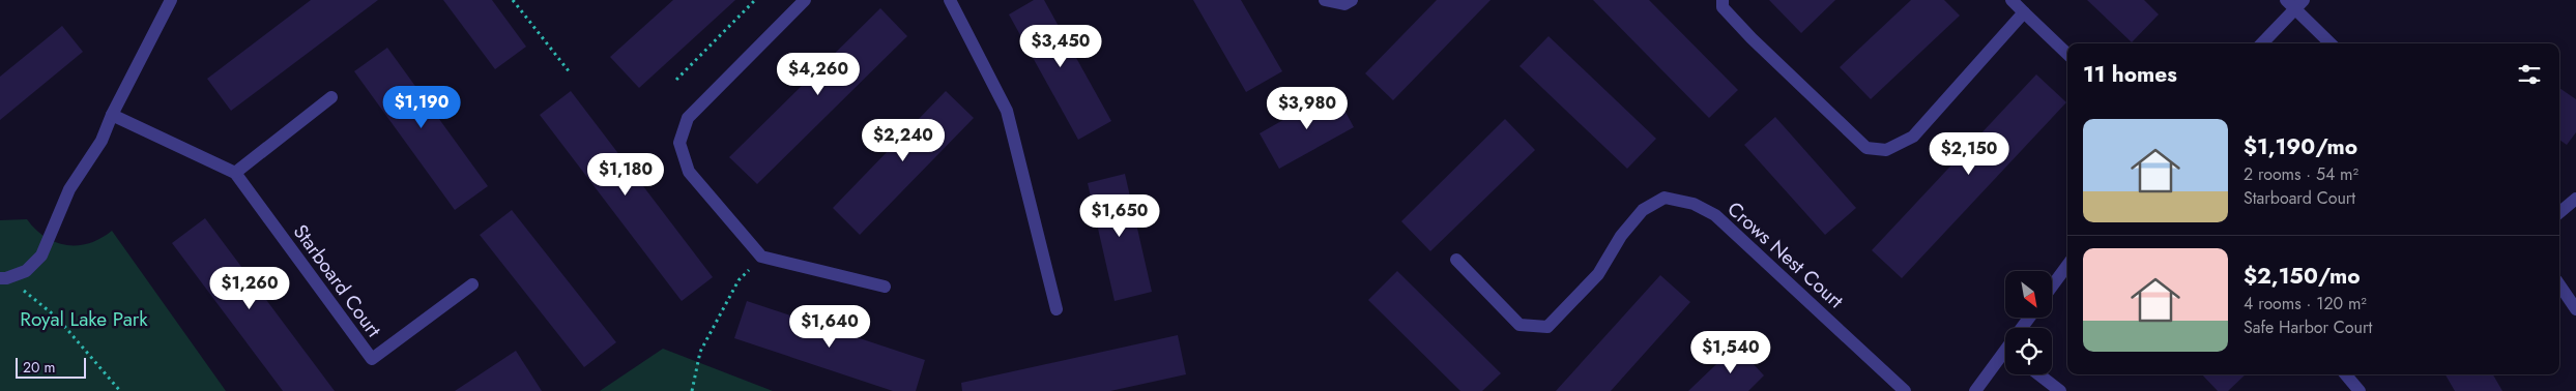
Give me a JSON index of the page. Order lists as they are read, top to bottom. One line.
{"streets":{"street":["Crows Nest Court","Starboard Court"]},"parks":["Royal Lake Park"],"scale_bar":"20 m","north":"bottom right","page":{"price":["$3,450","$4,260","$1,190","$3,980","$2,240","$2,150","$1,180","$1,650","$1,260","$1,640","$1,540"],"heading":"11 homes","list":[{"name":"$1,190/mo","note":"2 rooms · 54 m² · Starboard Court"},{"name":"$2,150/mo","note":"4 rooms · 120 m² · Safe Harbor Court"}],"scale":"20 m"}}
